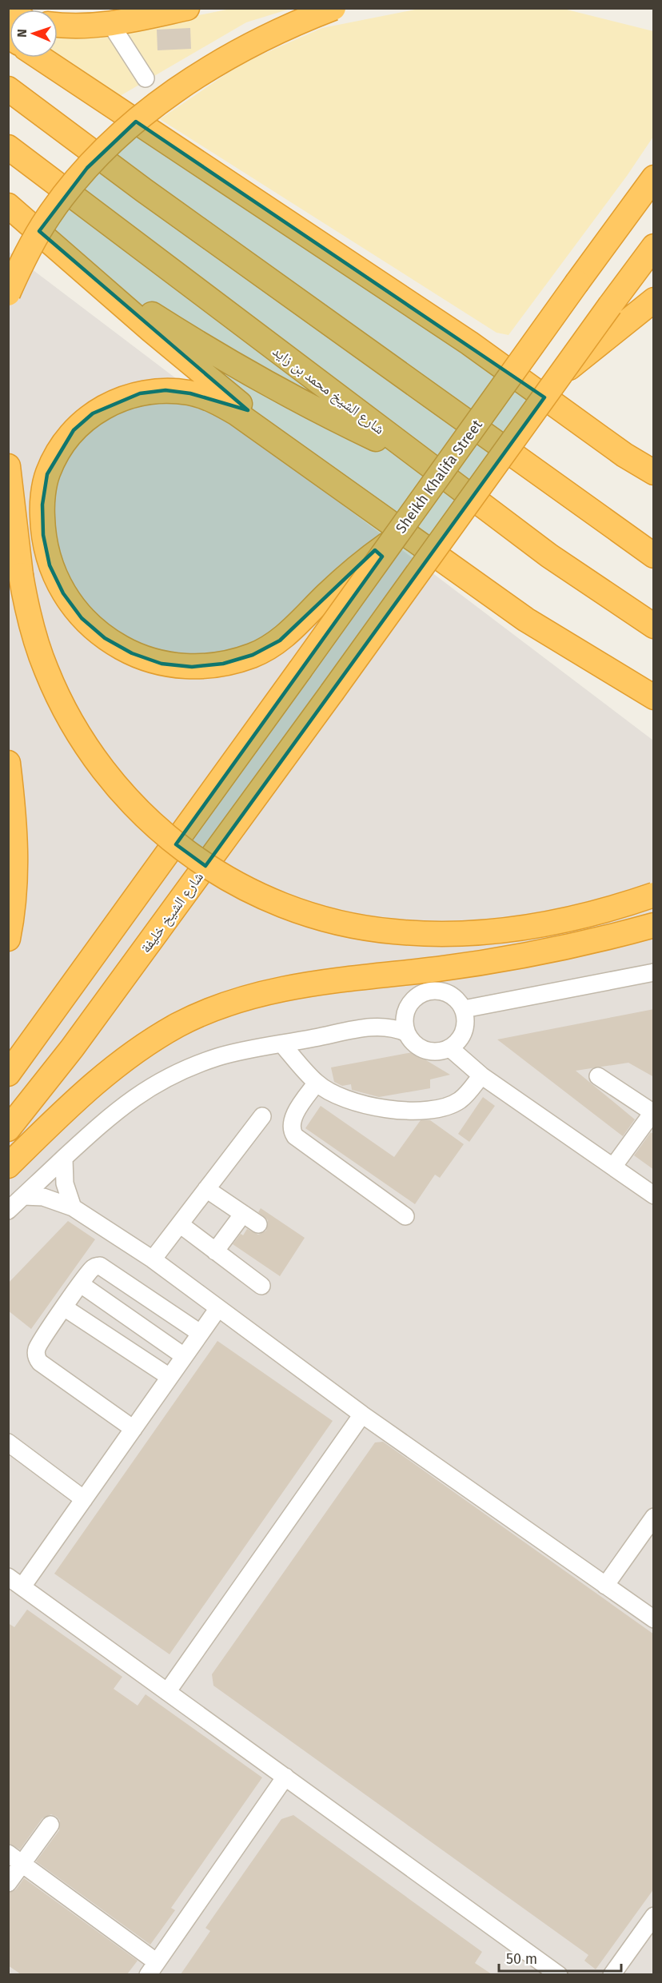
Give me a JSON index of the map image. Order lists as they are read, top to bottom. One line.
{"streets":{"highway":["شارع الشيخ محمد بن زايد","Sheikh Khalifa Street","شارع الشيخ خليفة"]},"scale_bar":"50 m","north":"left"}
